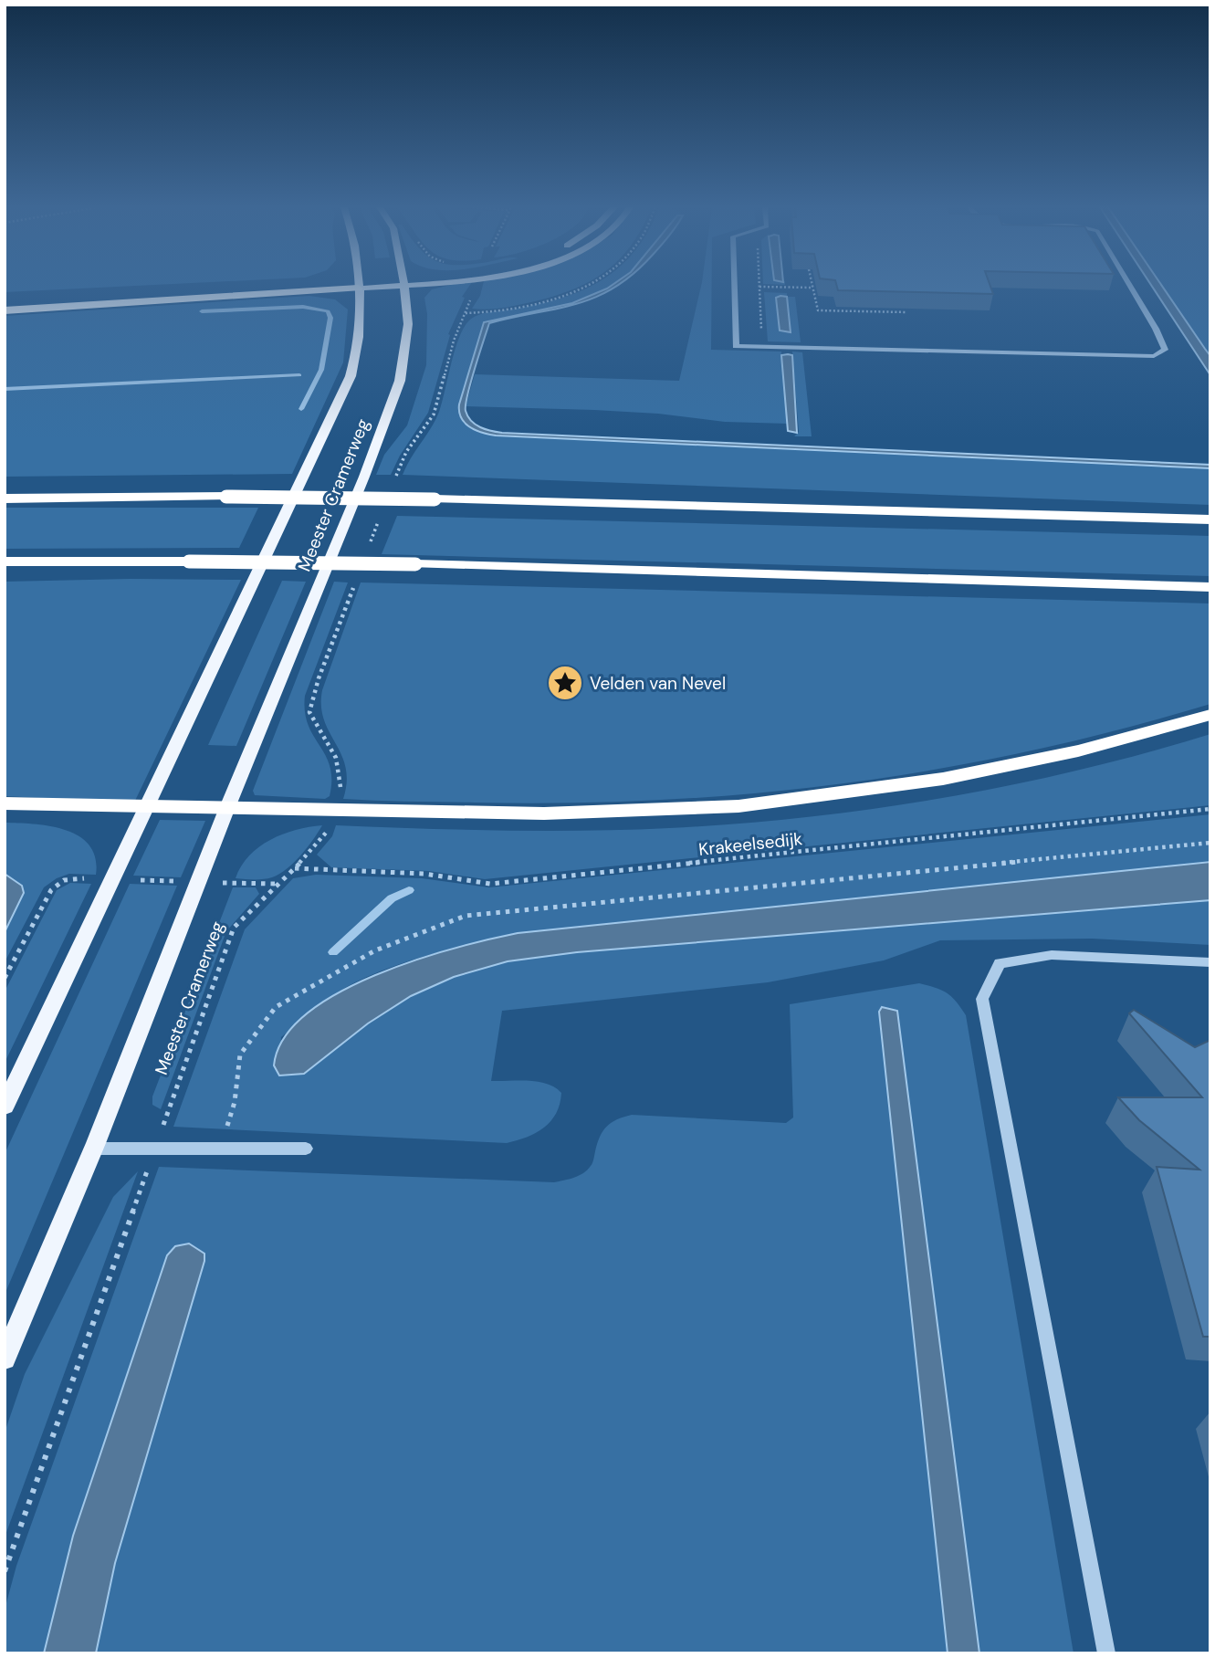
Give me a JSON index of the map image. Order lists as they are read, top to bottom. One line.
{"streets":{"main road":["Meester Cramerweg"],"path":["Krakeelsedijk"]},"crossings":[["Meester Cramerweg","Krakeelsedijk"]],"places":{"place":["Velden van Nevel"]}}
